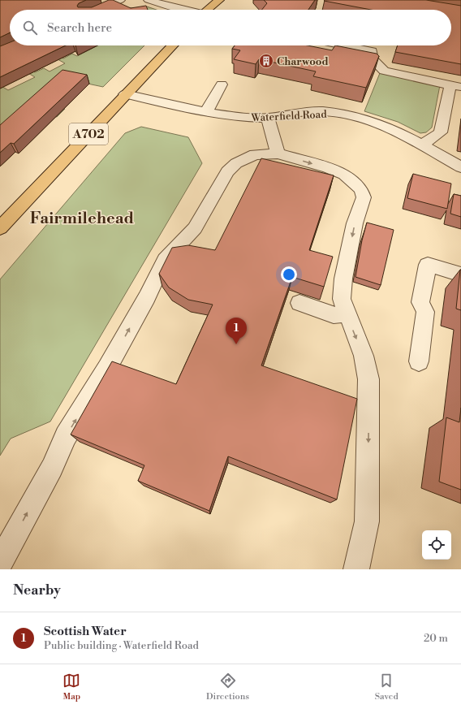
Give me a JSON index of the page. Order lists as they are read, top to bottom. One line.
{"streets":{"main road":["A702"],"street":["Waterfield Road"]},"crossings":[["Waterfield Road","A702"]],"districts":["Fairmilehead"],"places":{"building":["Charwood"]},"page":{"search":"Search here","pins":"1","heading":"Nearby","list":[{"mark":"1","name":"Scottish Water","note":"Public building · Waterfield Road","value":"20 m"}],"nav":["Map","Directions","Saved"]}}
